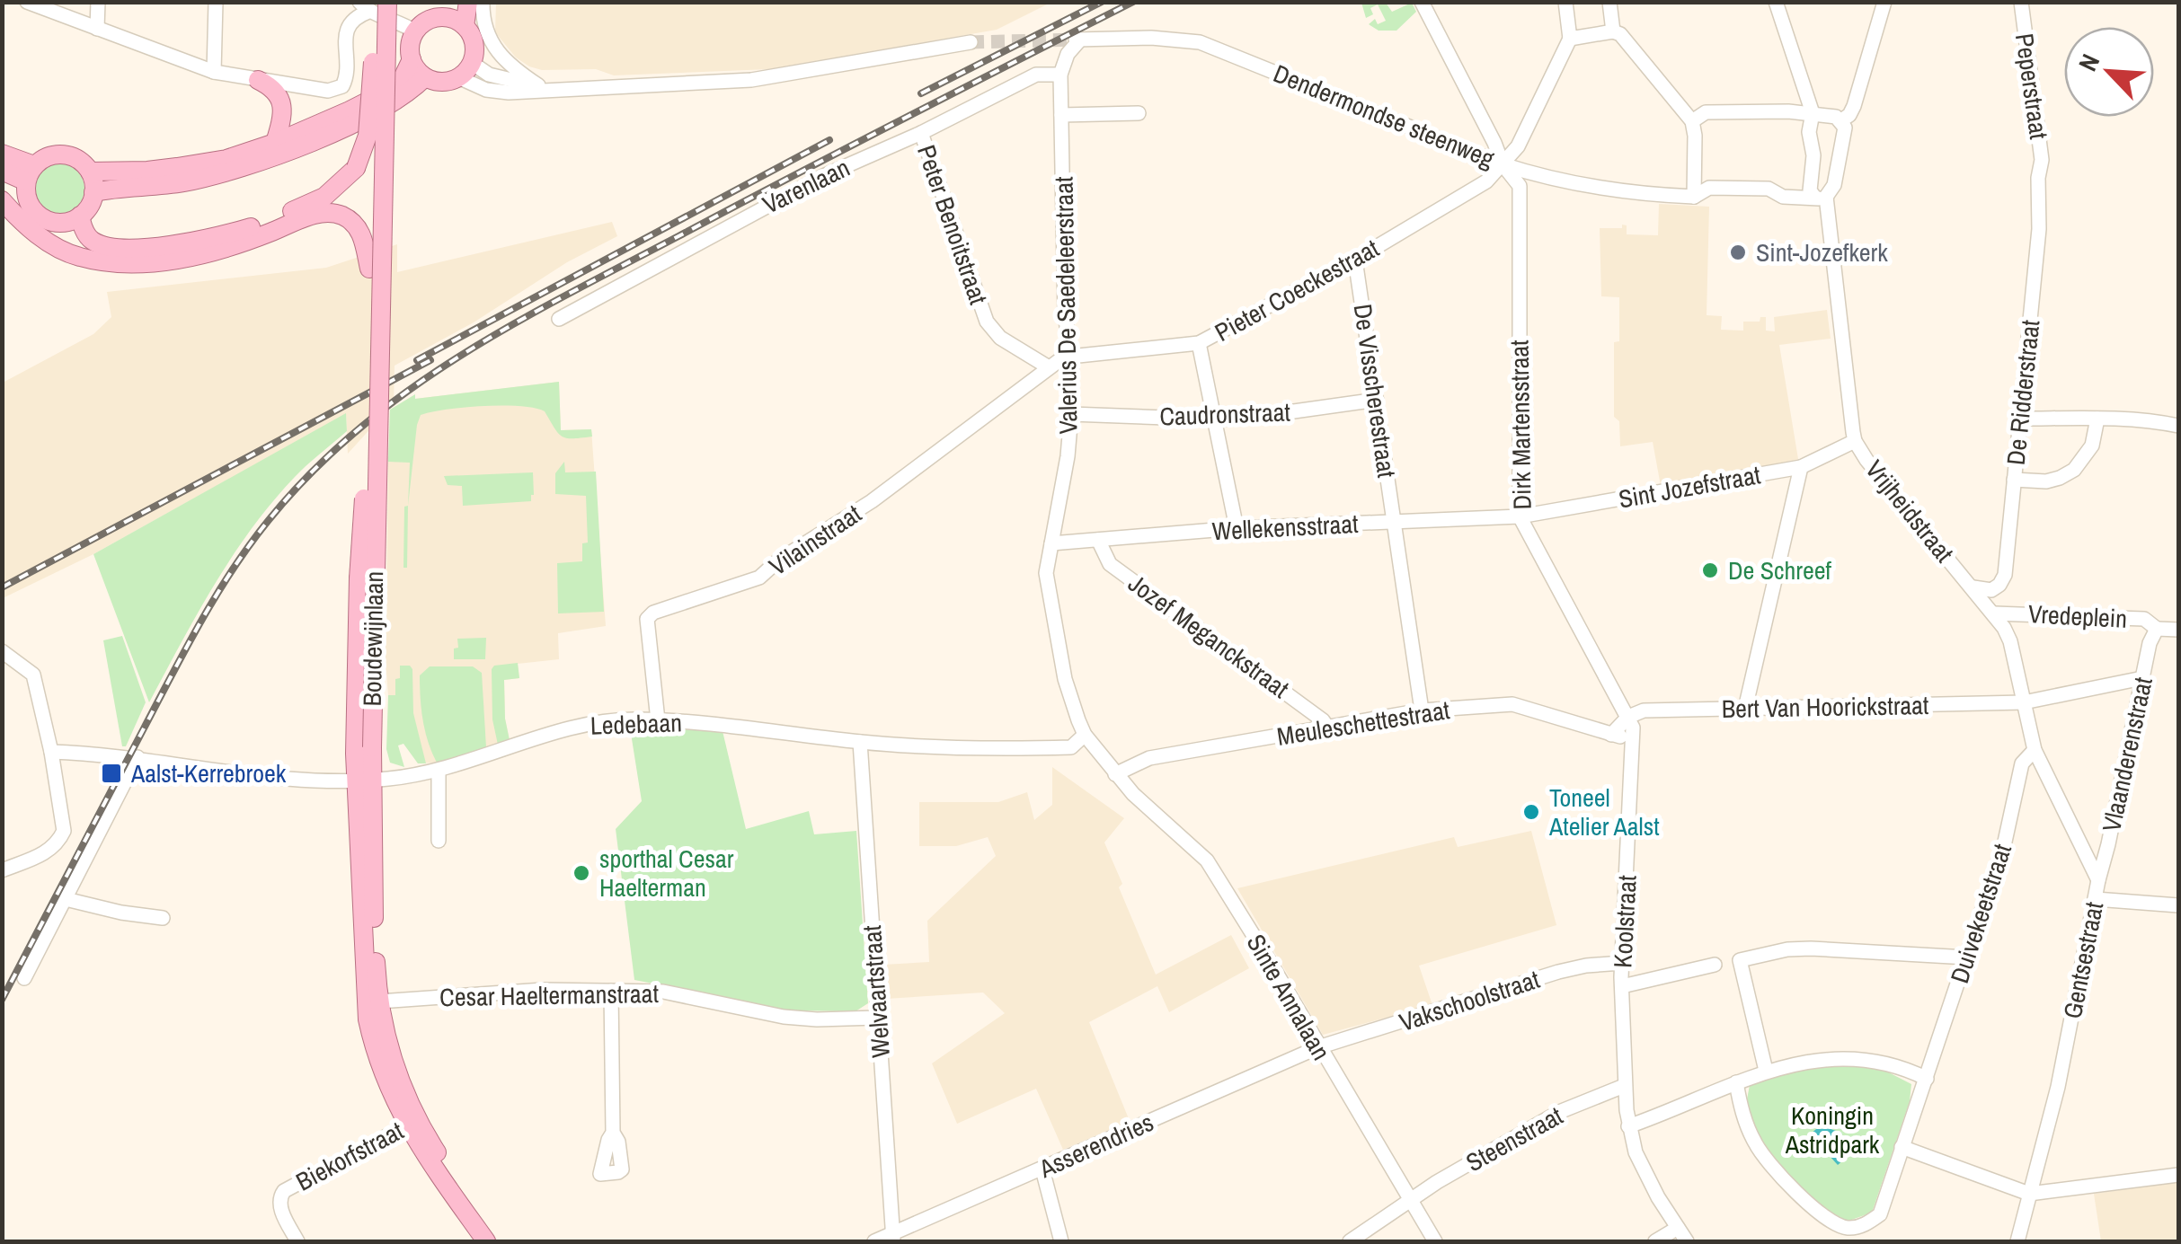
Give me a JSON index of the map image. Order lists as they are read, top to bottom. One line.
{"streets":{"main road":["Boudewijnlaan"],"street":["Peperstraat","Dendermondse steenweg","Varenlaan","Peter Benoitstraat","Pieter Coeckestraat","Valerius De Saedeleerstraat","De Visscherestraat","De Ridderstraat","Caudronstraat","Dirk Martensstraat","Sint Jozefstraat","Vrijheidstraat","Wellekensstraat","Vilainstraat","Vredeplein","Jozef Meganckstraat","Bert Van Hoorickstraat","Meuleschettestraat","Ledebaan","Vlaanderenstraat","Duivekeetstraat","Koolstraat","Gentsestraat","Welvaartstraat","Cesar Haeltermanstraat","Sinte Annalaan","Vakschoolstraat","Steenstraat","Asserendries","Biekorfstraat"]},"crossings":[["Peperstraat","De Ridderstraat"],["Dendermondse steenweg","Varenlaan"],["Dendermondse steenweg","Pieter Coeckestraat"],["Dendermondse steenweg","Valerius De Saedeleerstraat"],["Dendermondse steenweg","Dirk Martensstraat"],["Dendermondse steenweg","Vrijheidstraat"],["Varenlaan","Peter Benoitstraat"],["Varenlaan","Valerius De Saedeleerstraat"],["Peter Benoitstraat","Vilainstraat"],["Pieter Coeckestraat","Valerius De Saedeleerstraat"],["Pieter Coeckestraat","De Visscherestraat"],["Pieter Coeckestraat","Dirk Martensstraat"],["Valerius De Saedeleerstraat","Caudronstraat"],["Valerius De Saedeleerstraat","Wellekensstraat"],["Valerius De Saedeleerstraat","Meuleschettestraat"],["Valerius De Saedeleerstraat","Ledebaan"],["Valerius De Saedeleerstraat","Sinte Annalaan"],["De Visscherestraat","Caudronstraat"],["De Visscherestraat","Wellekensstraat"],["De Visscherestraat","Meuleschettestraat"],["De Ridderstraat","Vrijheidstraat"],["Dirk Martensstraat","Sint Jozefstraat"],["Dirk Martensstraat","Wellekensstraat"],["Dirk Martensstraat","Bert Van Hoorickstraat"],["Dirk Martensstraat","Koolstraat"],["Sint Jozefstraat","Vrijheidstraat"],["Sint Jozefstraat","Wellekensstraat"],["Vrijheidstraat","Vredeplein"],["Vrijheidstraat","Bert Van Hoorickstraat"],["Vrijheidstraat","Gentsestraat"],["Wellekensstraat","Jozef Meganckstraat"],["Vilainstraat","Ledebaan"],["Vredeplein","Vlaanderenstraat"],["Jozef Meganckstraat","Meuleschettestraat"],["Boudewijnlaan","Ledebaan"],["Boudewijnlaan","Cesar Haeltermanstraat"],["Boudewijnlaan","Biekorfstraat"],["Bert Van Hoorickstraat","Koolstraat"],["Bert Van Hoorickstraat","Gentsestraat"],["Meuleschettestraat","Koolstraat"],["Meuleschettestraat","Sinte Annalaan"],["Ledebaan","Welvaartstraat"],["Vlaanderenstraat","Gentsestraat"],["Duivekeetstraat","Gentsestraat"],["Koolstraat","Vakschoolstraat"],["Koolstraat","Steenstraat"],["Welvaartstraat","Cesar Haeltermanstraat"],["Welvaartstraat","Asserendries"],["Sinte Annalaan","Vakschoolstraat"],["Sinte Annalaan","Steenstraat"],["Sinte Annalaan","Asserendries"],["Vakschoolstraat","Asserendries"]],"parks":["Koningin Astridpark"],"places":{"other":["Sint-Jozefkerk","De Schreef","Toneel Atelier Aalst","sporthal Cesar Haelterman"],"transit":["Aalst-Kerrebroek"]},"north":"top left"}
